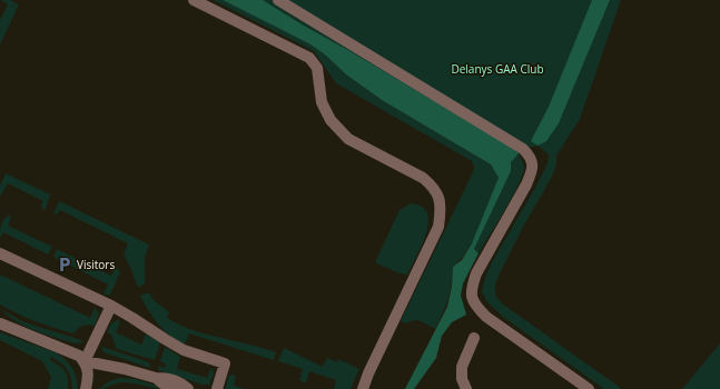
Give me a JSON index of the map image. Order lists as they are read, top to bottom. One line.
{"parks":["Delanys GAA Club"],"places":{"parking":["Visitors"]}}
